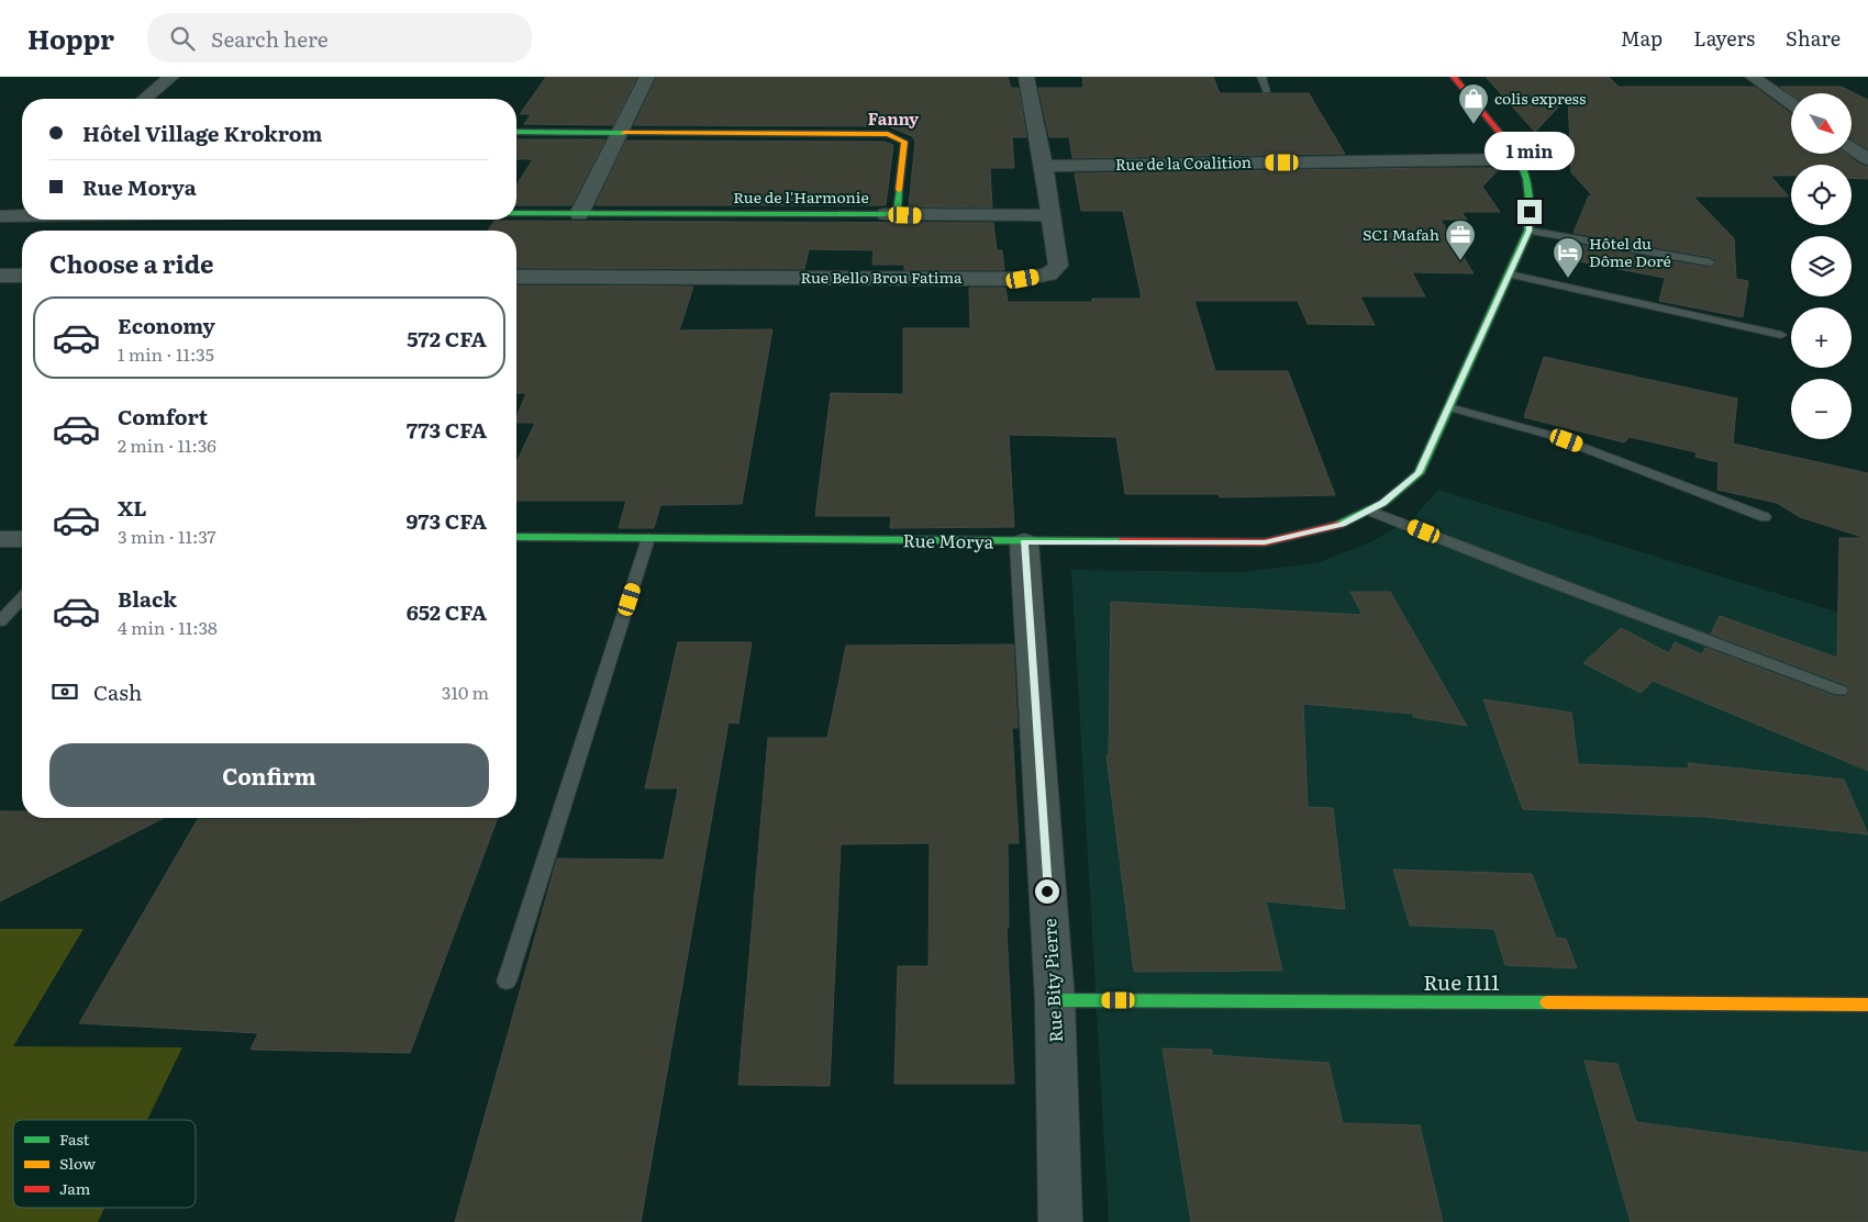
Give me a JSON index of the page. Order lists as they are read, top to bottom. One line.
{"streets":{"street":["Rue de la Coalition","Rue de l'Harmonie","Rue Bello Brou Fatima","Rue Morya","Rue Bity Pierre","Rue I111"]},"crossings":[["Rue de la Coalition","Rue Bello Brou Fatima"],["Rue de la Coalition","Rue Morya"],["Rue Morya","Rue Bity Pierre"],["Rue Bity Pierre","Rue I111"]],"districts":["Fanny"],"places":{"shop":["colis express"],"office":["SCI Mafah"],"hotel":["Hôtel du Dôme Doré"]},"legend":["Fast","Slow","Jam"],"north":"bottom right","page":{"header":"Hoppr","search":"Search here","nav":["Map","Layers","Share"],"map_buttons":["+","−"],"banner":["Hôtel Village Krokrom","Rue Morya"],"bubble":"1 min","heading":"Choose a ride","list":[{"name":"Economy","note":"1 min · 11:35","value":"572 CFA"},{"name":"Comfort","note":"2 min · 11:36","value":"773 CFA"},{"name":"XL","note":"3 min · 11:37","value":"973 CFA"},{"name":"Black","note":"4 min · 11:38","value":"652 CFA"}],"pay":["Cash","310 m"],"buttons":"Confirm"}}
